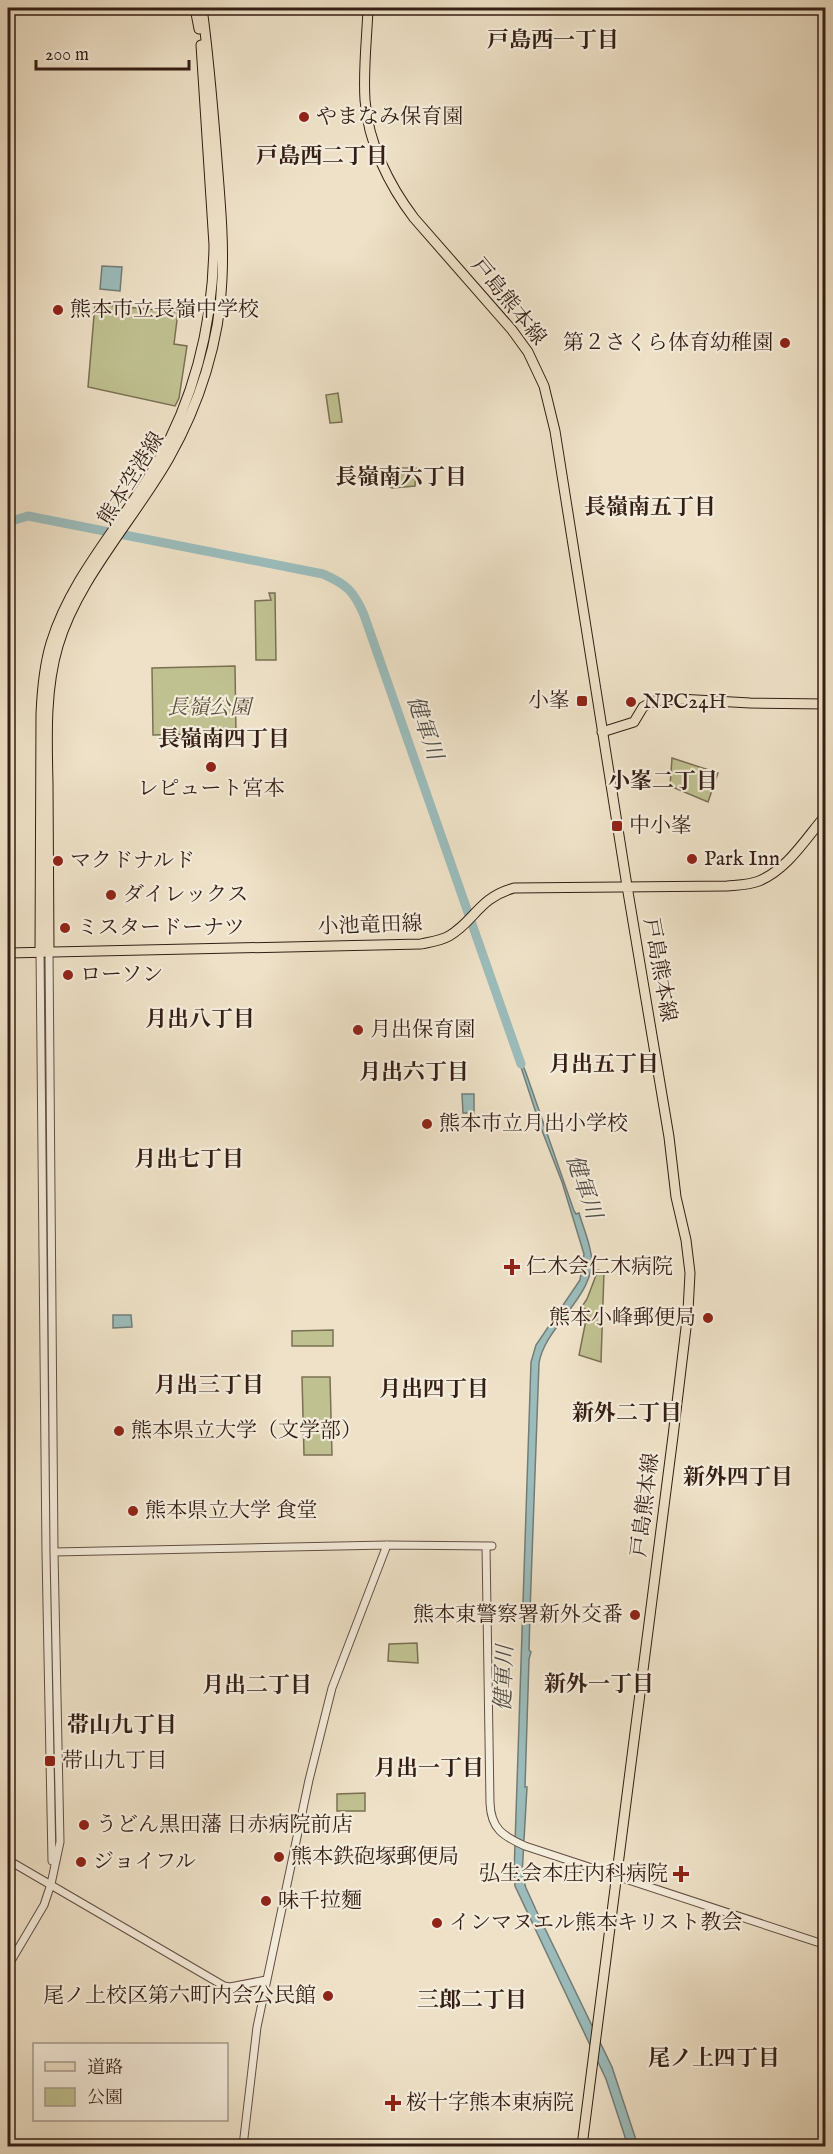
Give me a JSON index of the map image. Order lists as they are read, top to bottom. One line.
{"streets":{"main road":["戸島熊本線","熊本空港線","小池竜田線"]},"crossings":[["戸島熊本線","小池竜田線"],["熊本空港線","小池竜田線"]],"districts":["戸島西一丁目","戸島西二丁目","長嶺南六丁目","長嶺南五丁目","長嶺南四丁目","小峯二丁目","月出八丁目","月出五丁目","月出六丁目","月出七丁目","月出三丁目","月出四丁目","新外二丁目","新外四丁目","新外一丁目","月出二丁目","帯山九丁目","月出一丁目","三郎二丁目","尾ノ上四丁目"],"water":["健軍川"],"parks":["長嶺公園"],"places":{"other":["やまなみ保育園","熊本市立長嶺中学校","第２さくら体育幼稚園","NPC24H","レピュート宮本","Park Inn","マクドナルド","ダイレックス","ミスタードーナツ","ローソン","月出保育園","熊本市立月出小学校","熊本小峰郵便局","熊本県立大学（文学部）","熊本県立大学 食堂","熊本東警察署新外交番","うどん黒田藩 日赤病院前店","熊本鉄砲塚郵便局","ジョイフル","味千拉麵","インマヌエル熊本キリスト教会","尾ノ上校区第六町内会公民館"],"transit":["小峯","中小峯","帯山九丁目"],"health":["仁木会仁木病院","弘生会本庄内科病院","桜十字熊本東病院"]},"legend":["道路","公園"],"scale_bar":"200 m"}
